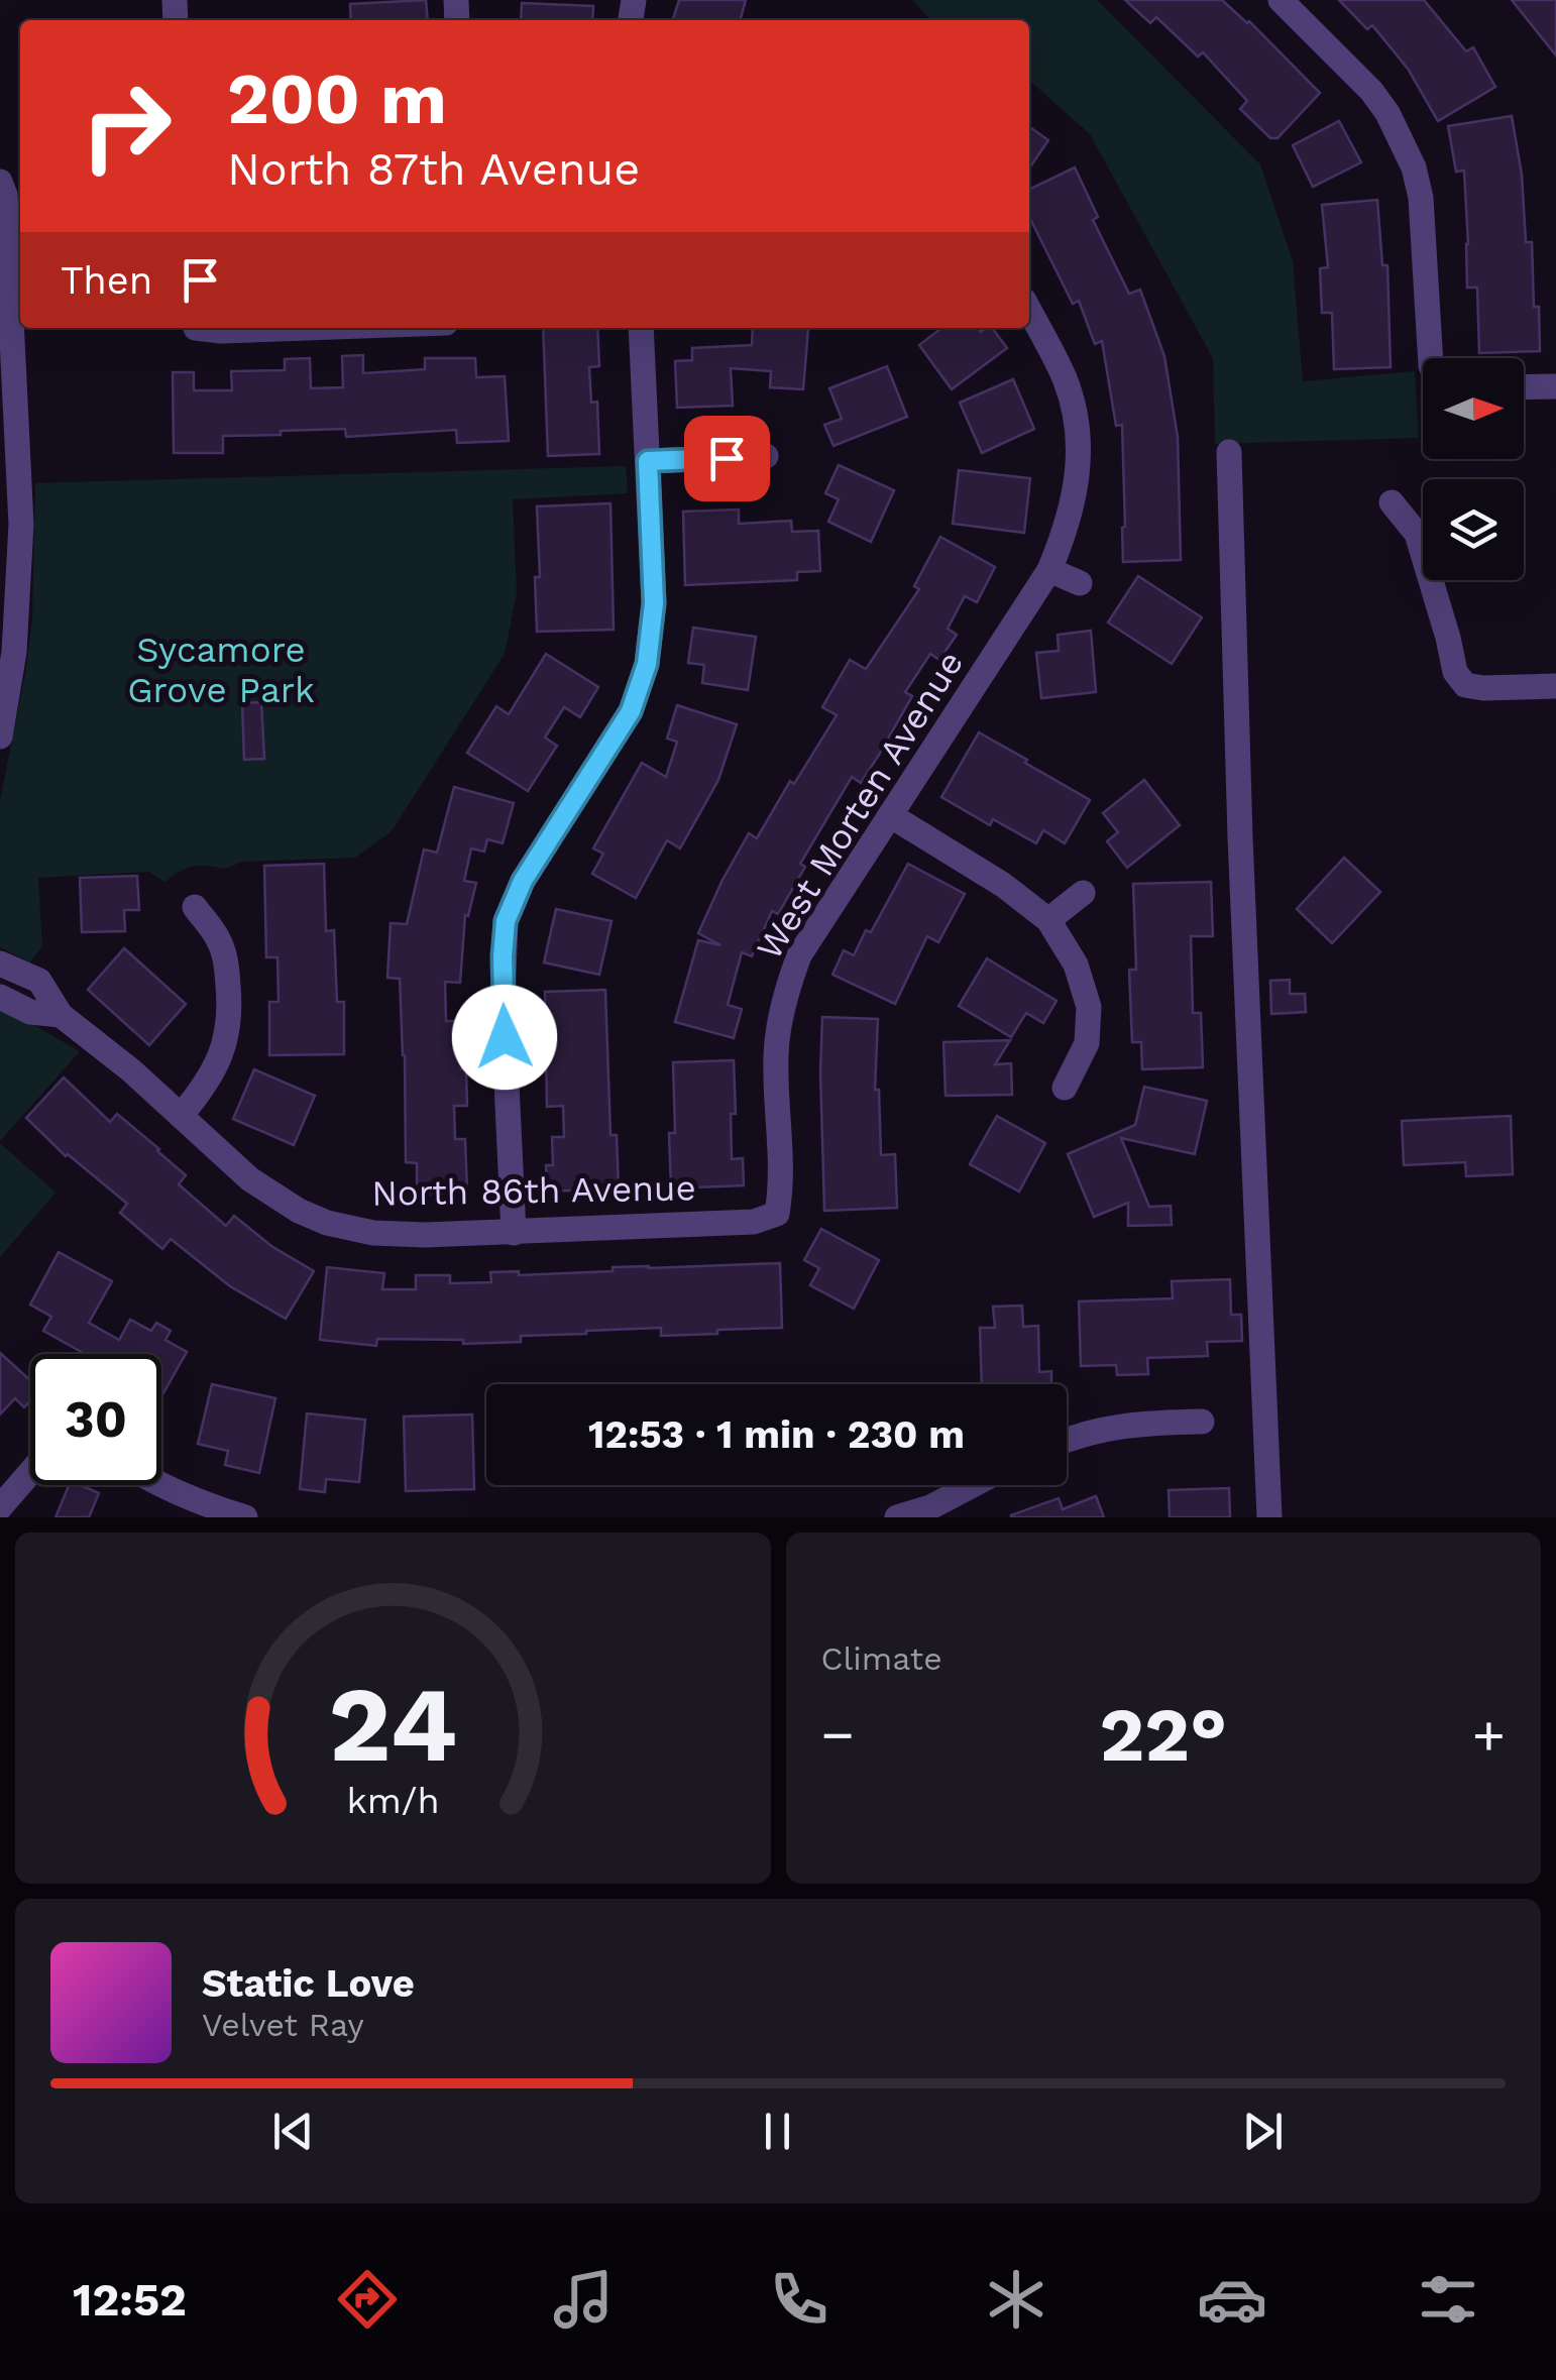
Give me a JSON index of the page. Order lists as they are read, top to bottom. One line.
{"streets":{"street":["West Morten Avenue","North 86th Avenue"]},"crossings":[["West Morten Avenue","North 86th Avenue"]],"parks":["Sycamore Grove Park"],"north":"right","page":{"turn":["200 m","North 87th Avenue"],"then":"Then","limit":"30","trip":"12:53 · 1 min · 230 m","tile":"Climate","heat":["−","22°","+"],"song":["Static Love","Velvet Ray"],"tabs":"12:52","gauge":["24","km/h"]}}
